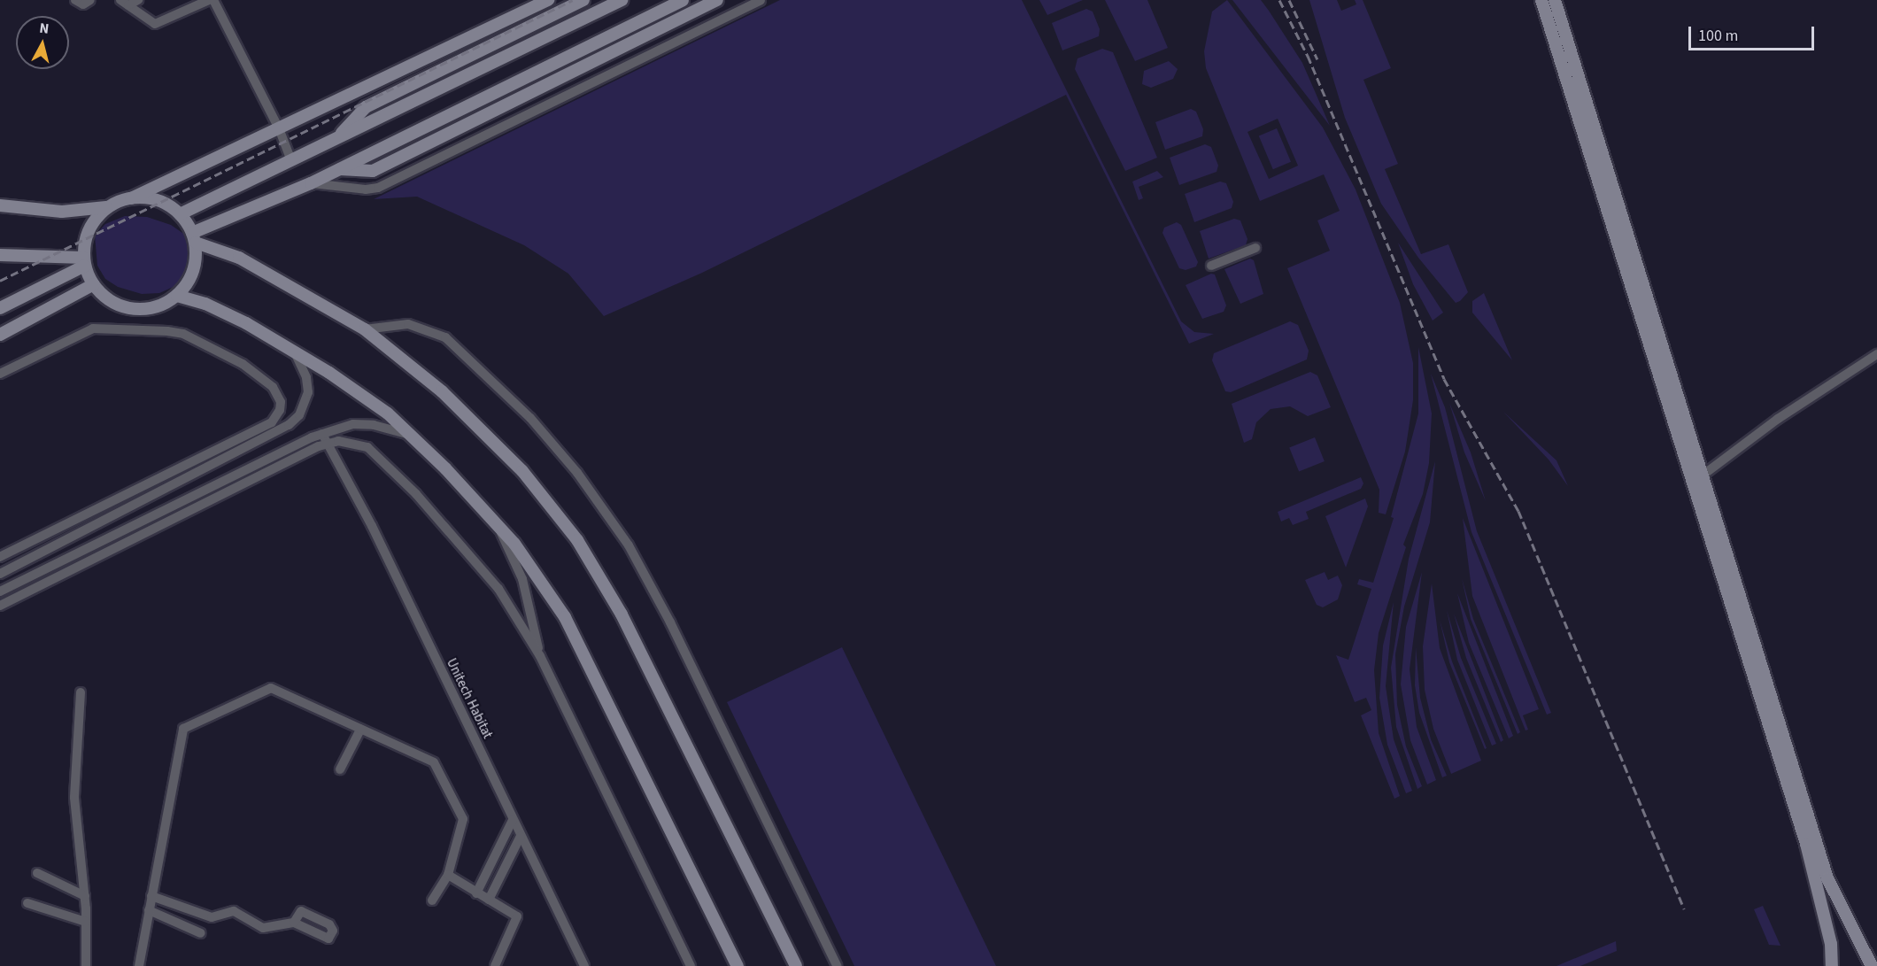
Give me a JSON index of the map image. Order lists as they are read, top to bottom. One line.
{"streets":{"street":["Unitech Habitat"]},"scale_bar":"100 m","north":"top"}
